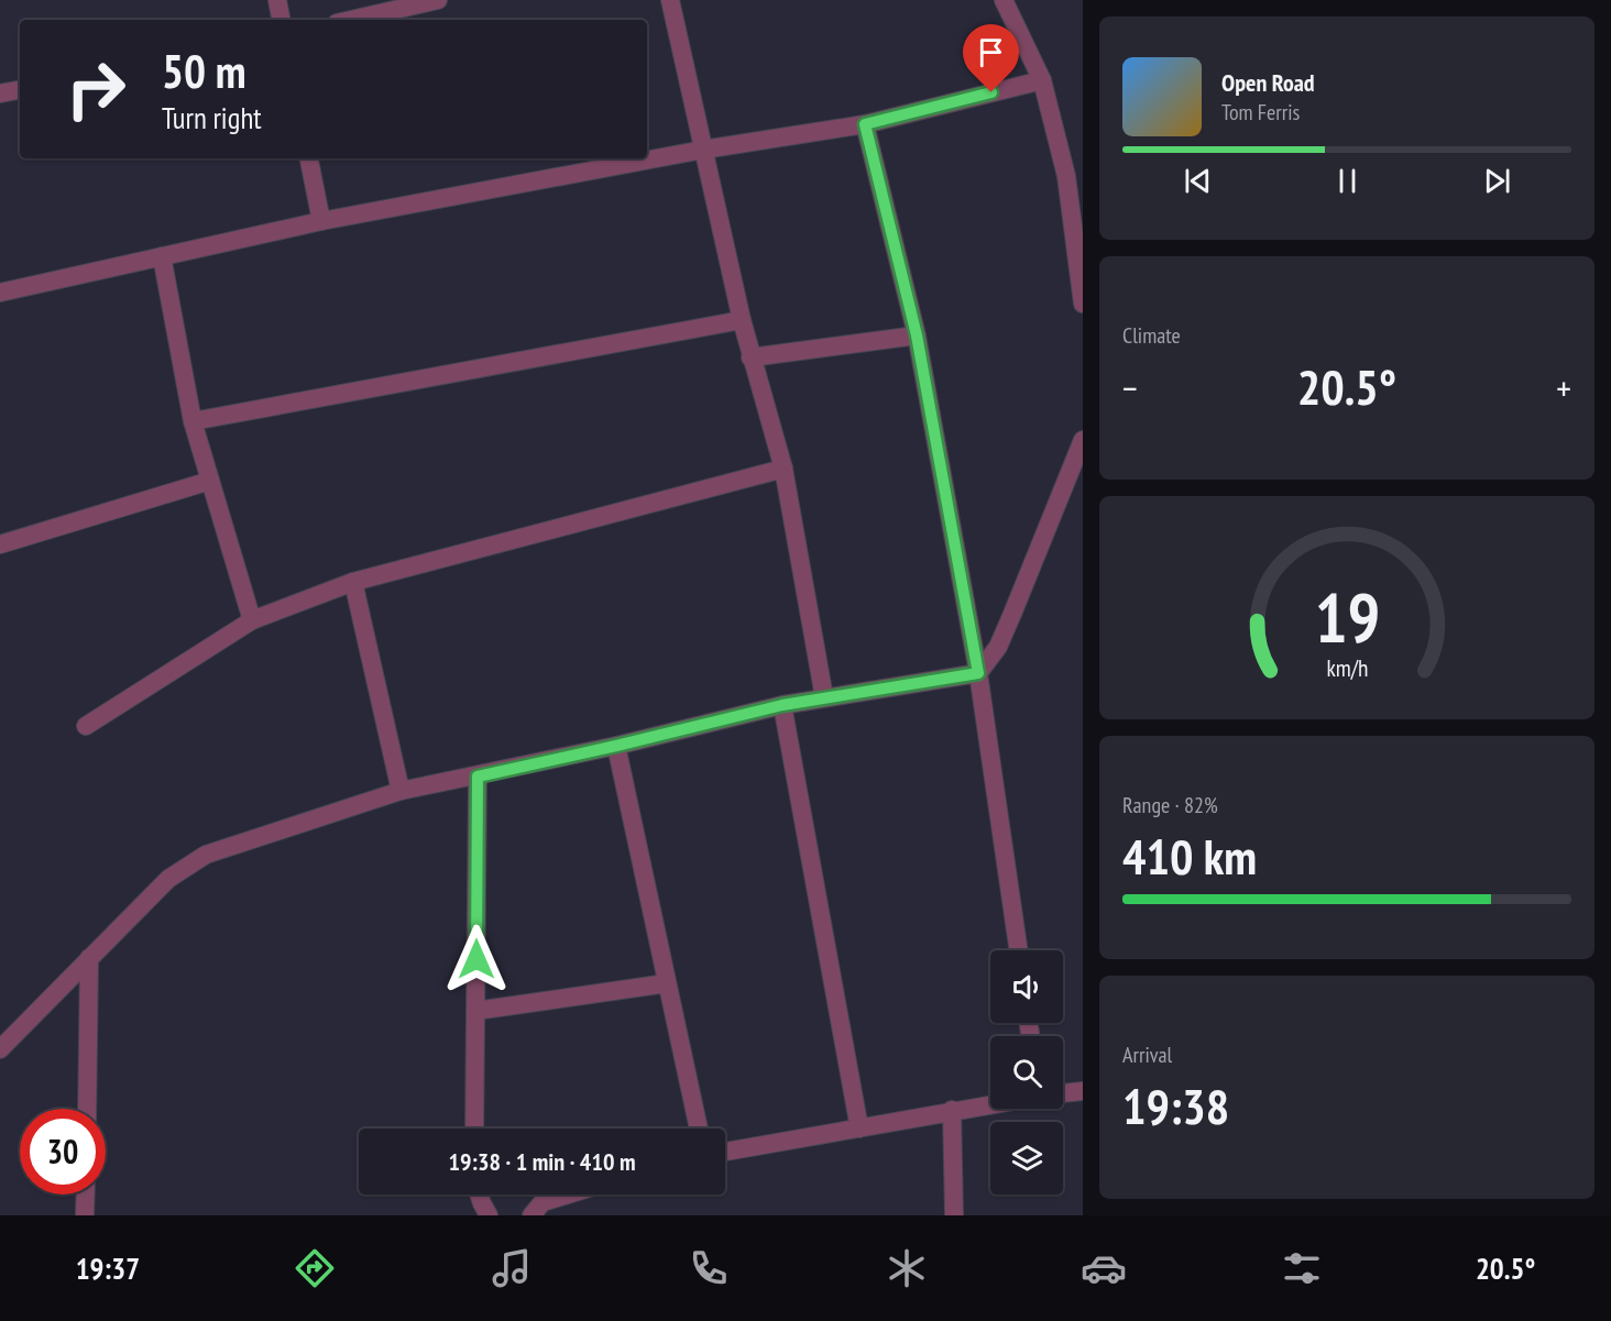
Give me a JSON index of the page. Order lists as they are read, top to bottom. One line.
{"page":{"turn":["50 m","Turn right"],"song":["Open Road","Tom Ferris"],"tile":["Climate",["Range · 82%","410 km"],["Arrival","19:38"]],"heat":["−","20.5°","+"],"limit":"30","trip":"19:38 · 1 min · 410 m","tabs":["19:37","20.5°"],"gauge":["19","km/h"]}}
